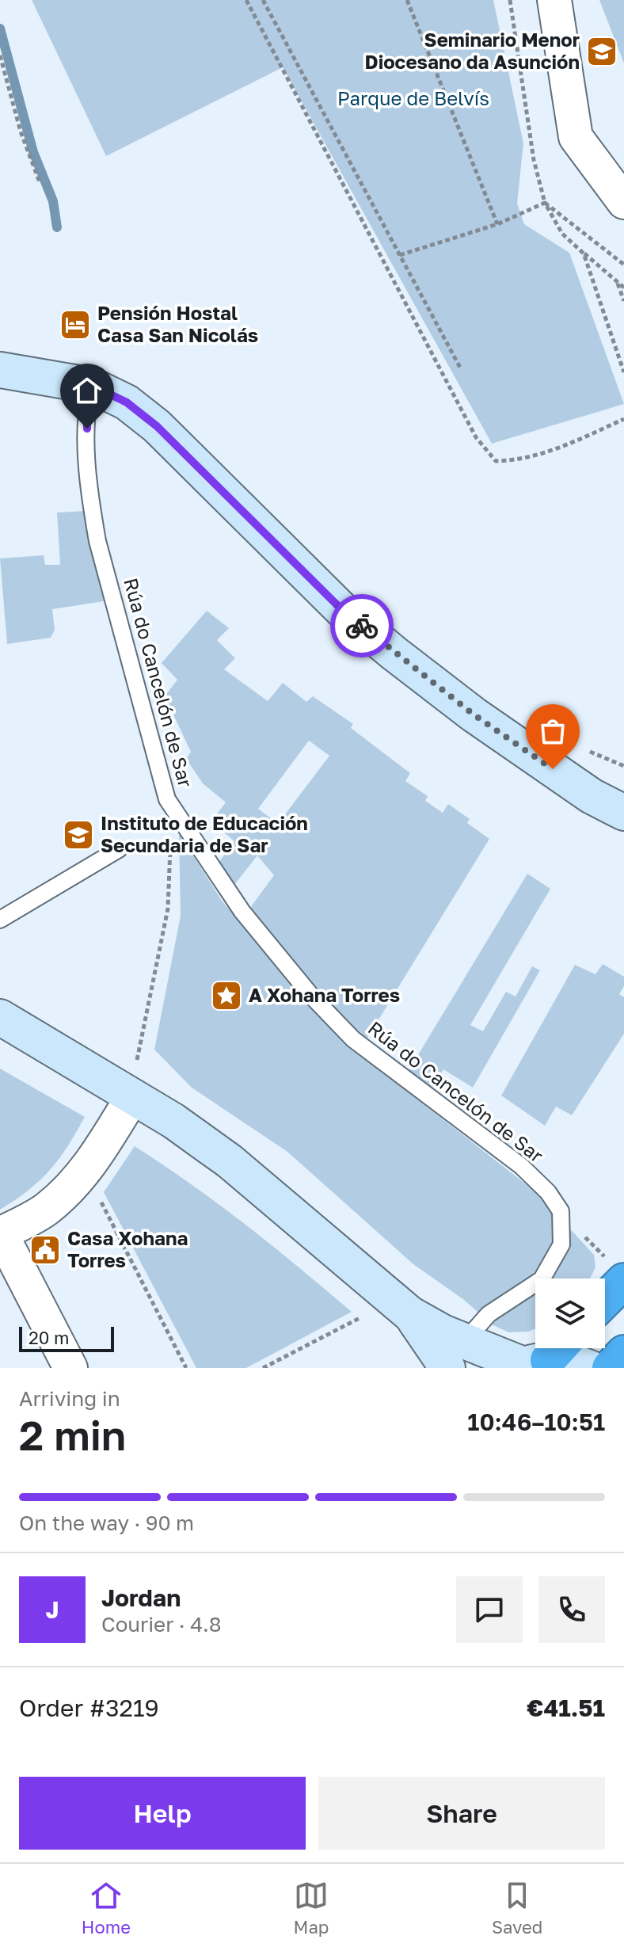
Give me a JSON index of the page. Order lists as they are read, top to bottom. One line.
{"streets":{"lane":["Rúa do Cancelón de Sar"]},"parks":["Parque de Belvís"],"places":{"school or university":["Seminario Menor Diocesano da Asunción","Instituto de Educación Secundaria de Sar"],"hotel":["Pensión Hostal Casa San Nicolás"],"place":["A Xohana Torres"],"public building":["Casa Xohana Torres"]},"scale_bar":"20 m","page":{"scale":"20 m","heading":["2 min","Arriving in","10:46–10:51"],"panel":["Jordan","Courier · 4.8","Order #3219","€41.51"],"bar":"On the way · 90 m","round":"J","buttons":["Help","Share"],"tabs":["Home","Map","Saved"]}}
